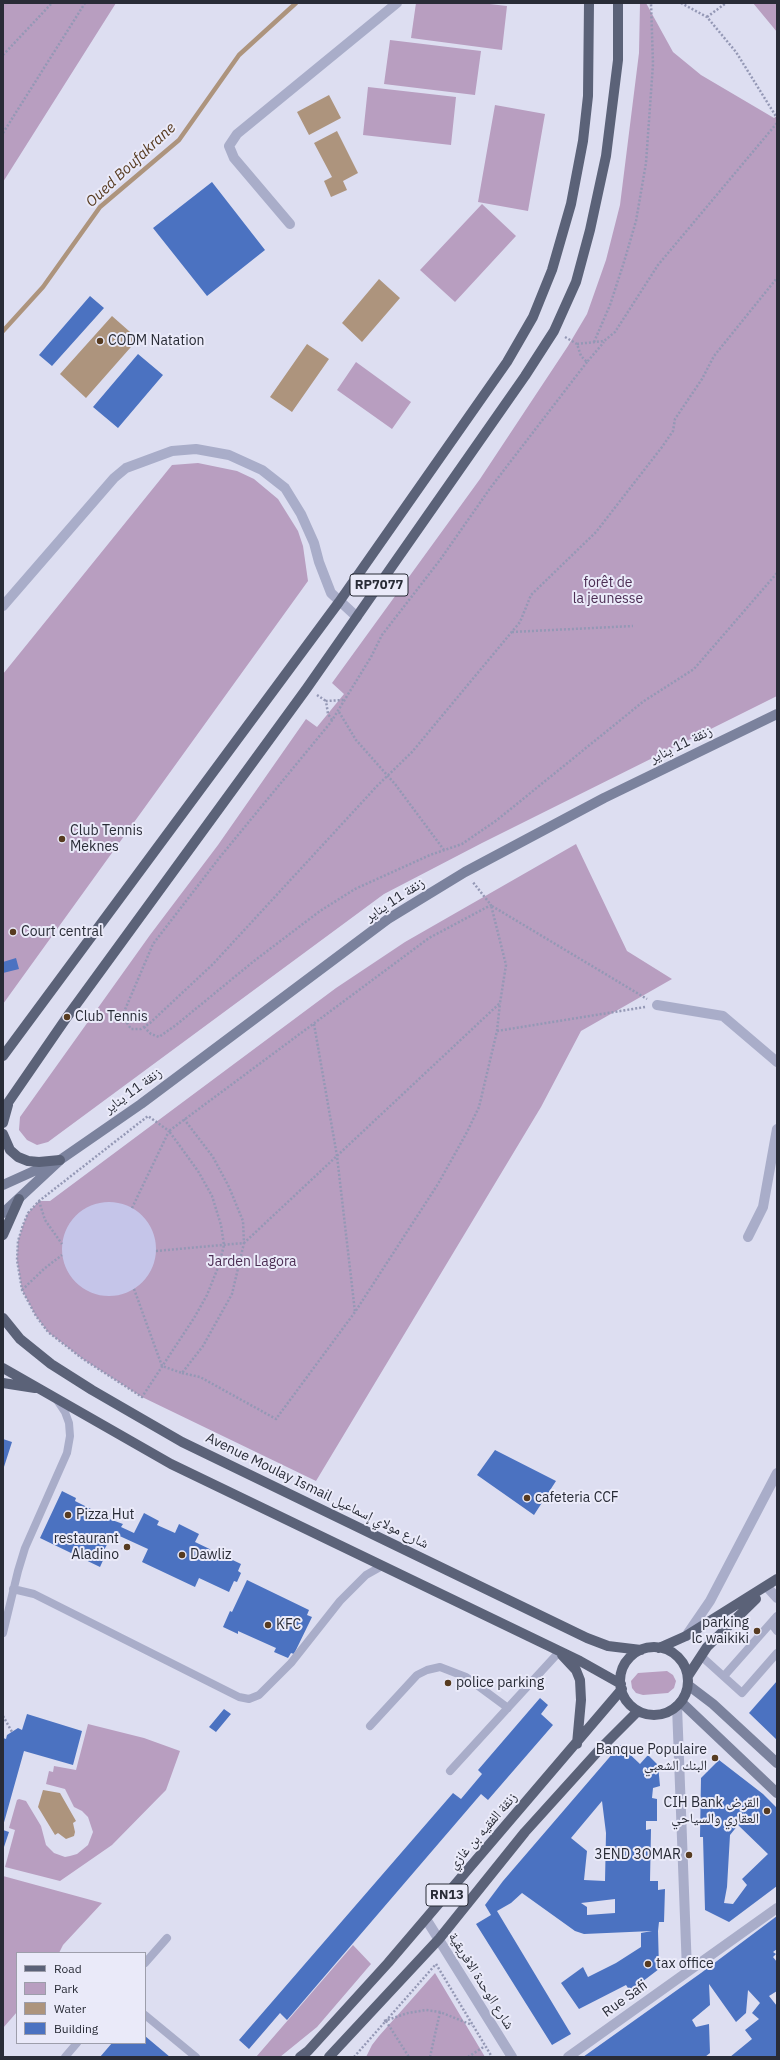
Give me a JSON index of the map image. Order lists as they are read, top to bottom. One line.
{"streets":{"main road":["RP7077","زنقة 11 يناير","Avenue Moulay Ismail شارع مولاي إسماعيل","زنقة الفقيه بن غازي","RN13"],"street":["شارع الوحدة الافريقية","Rue Safi"]},"crossings":[["Avenue Moulay Ismail شارع مولاي إسماعيل","RN13"],["زنقة الفقيه بن غازي","RN13"],["زنقة الفقيه بن غازي","شارع الوحدة الافريقية"],["RN13","شارع الوحدة الافريقية"]],"water":["Oued Boufakrane"],"parks":["forêt de la jeunesse","Jarden Lagora"],"places":["CODM Natation","Club Tennis Meknes","Court central","Club Tennis","cafeteria CCF","Pizza Hut","restaurant Aladino","Dawliz","KFC","parking lc waikiki","police parking","Banque Populaire البنك الشعبي","CIH Bank القرض العقاري والسياحي","3END 3OMAR","tax office"],"legend":["Road","Park","Water","Building"]}
